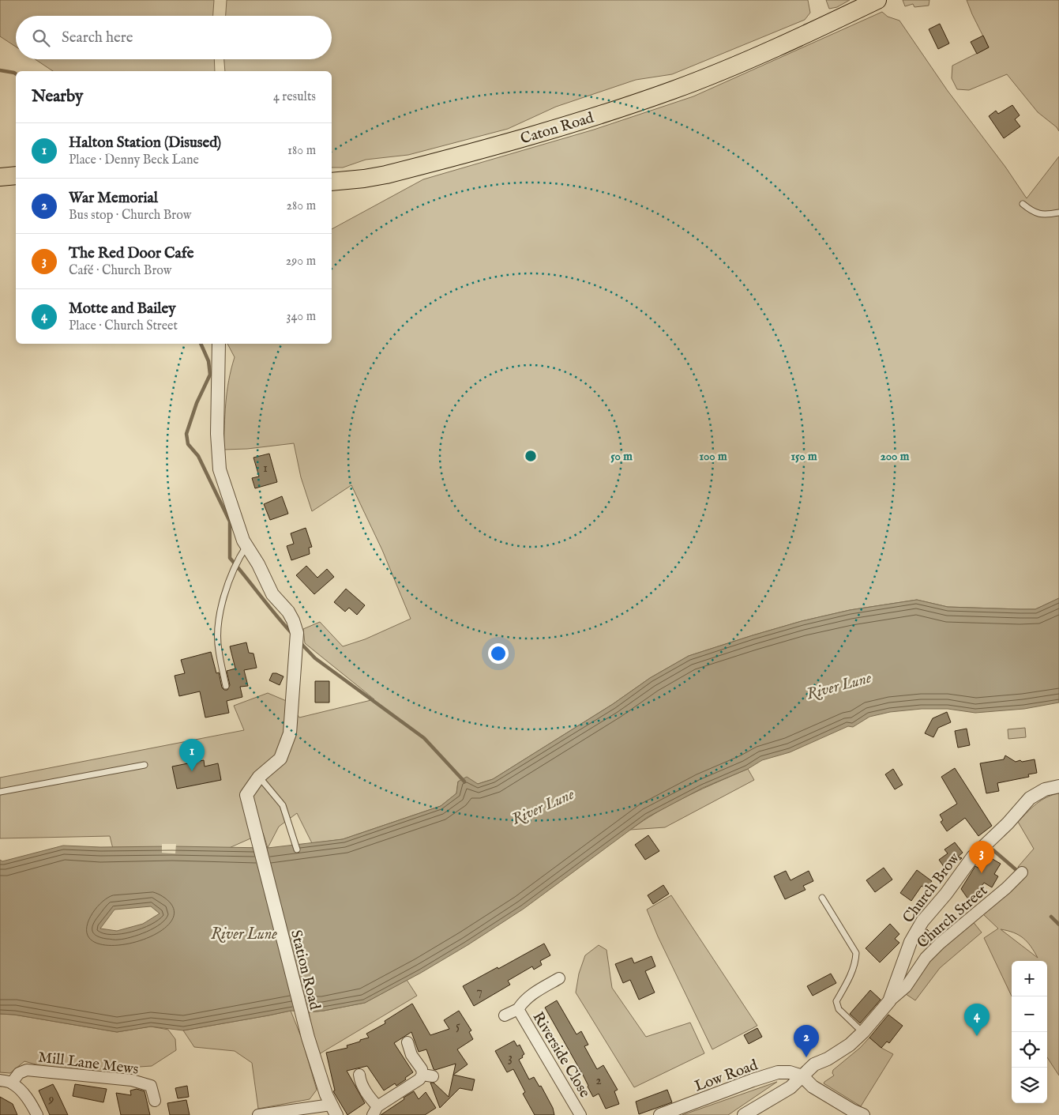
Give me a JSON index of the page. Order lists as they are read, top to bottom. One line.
{"streets":{"highway":["Caton Road"],"street":["Church Brow","Church Street","Station Road","Riverside Close","Mill Lane Mews","Low Road"]},"crossings":[["Church Brow","Church Street"],["Church Brow","Low Road"]],"water":["River Lune"],"house_numbers":["1","7","5","3","2","9"],"page":{"search":"Search here","heading":["Nearby","4 results"],"list":[{"mark":"1","name":"Halton Station (Disused)","note":"Place · Denny Beck Lane","value":"180 m"},{"mark":"2","name":"War Memorial","note":"Bus stop · Church Brow","value":"280 m"},{"mark":"3","name":"The Red Door Cafe","note":"Café · Church Brow","value":"290 m"},{"mark":"4","name":"Motte and Bailey","note":"Place · Church Street","value":"340 m"}],"pins":["1","3","4","2"],"map_buttons":["+","−"]},"rings":["50 m","100 m","150 m","200 m"]}
